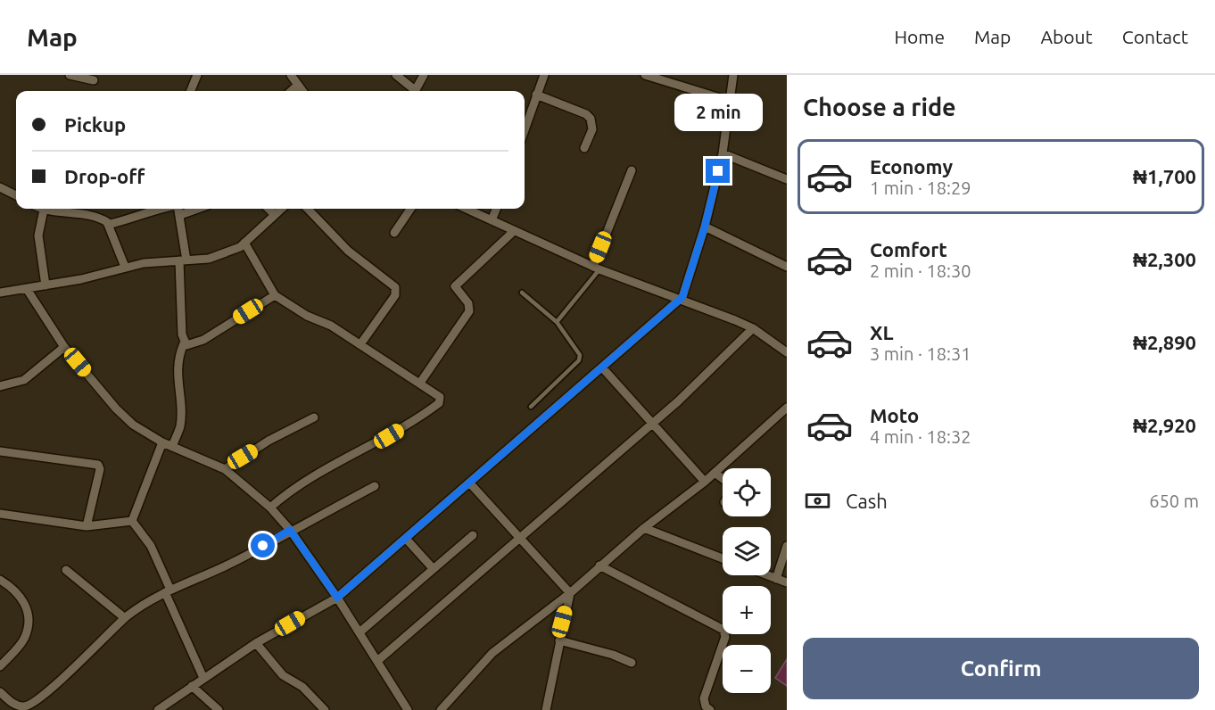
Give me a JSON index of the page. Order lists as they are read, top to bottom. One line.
{"page":{"header":"Map","nav":["Home","Map","About","Contact"],"heading":"Choose a ride","banner":["Pickup","Drop-off"],"bubble":"2 min","list":[{"name":"Economy","note":"1 min · 18:29","value":"₦1,700"},{"name":"Comfort","note":"2 min · 18:30","value":"₦2,300"},{"name":"XL","note":"3 min · 18:31","value":"₦2,890"},{"name":"Moto","note":"4 min · 18:32","value":"₦2,920"}],"map_buttons":["+","−"],"pay":["Cash","650 m"],"buttons":"Confirm"}}
